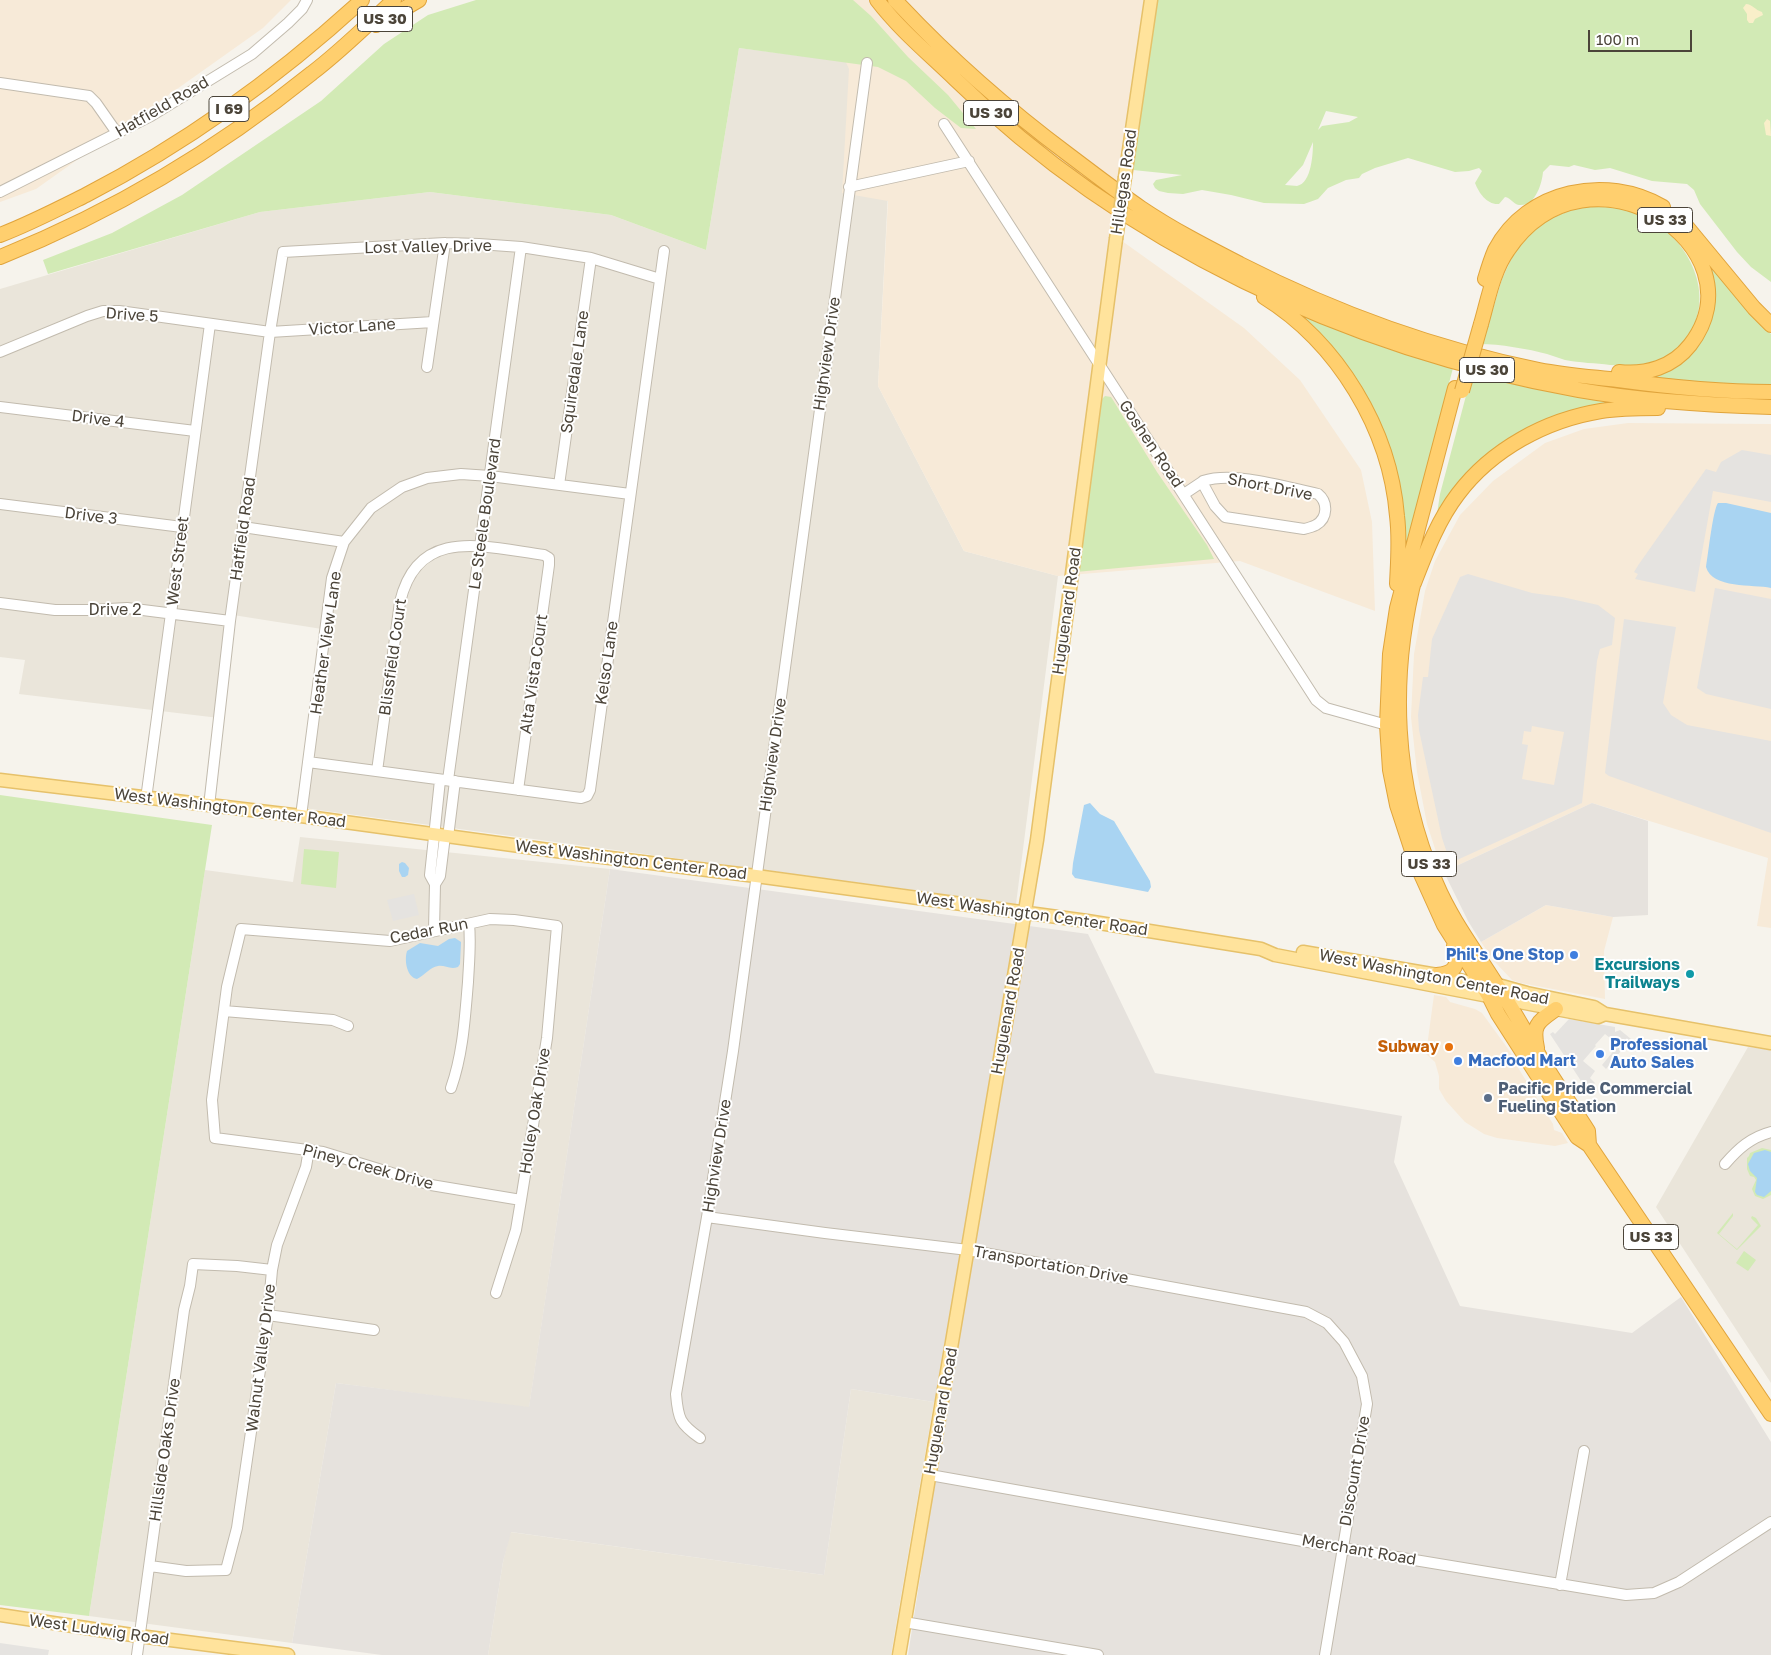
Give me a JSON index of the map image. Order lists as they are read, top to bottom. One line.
{"streets":{"highway":["US 30","I 69","US 33"],"main road":["Hillegas Road","Huguenard Road","West Washington Center Road","West Ludwig Road"],"street":["Hatfield Road","Lost Valley Drive","Drive 5","Victor Lane","Highview Drive","Squiredale Lane","Drive 4","Goshen Road","Short Drive","Le Steele Boulevard","Drive 3","West Street","Drive 2","Heather View Lane","Blissfield Court","Kelso Lane","Alta Vista Court","Cedar Run","Holley Oak Drive","Piney Creek Drive","Transportation Drive","Walnut Valley Drive","Hillside Oaks Drive","Discount Drive","Merchant Road"]},"crossings":[["US 30","I 69"],["US 30","US 33"],["Hatfield Road","Lost Valley Drive"],["Hatfield Road","Drive 5"],["Hatfield Road","Victor Lane"],["Hatfield Road","Drive 2"],["Hatfield Road","West Washington Center Road"],["Hillegas Road","Goshen Road"],["Hillegas Road","Huguenard Road"],["US 33","Goshen Road"],["US 33","West Washington Center Road"],["Lost Valley Drive","Squiredale Lane"],["Lost Valley Drive","Le Steele Boulevard"],["Lost Valley Drive","Kelso Lane"],["Drive 5","Victor Lane"],["Drive 5","West Street"],["Highview Drive","West Washington Center Road"],["Highview Drive","Transportation Drive"],["Squiredale Lane","Heather View Lane"],["Drive 4","West Street"],["Goshen Road","Short Drive"],["Goshen Road","Huguenard Road"],["Le Steele Boulevard","Heather View Lane"],["Le Steele Boulevard","Blissfield Court"],["Le Steele Boulevard","Kelso Lane"],["Le Steele Boulevard","West Washington Center Road"],["Drive 3","West Street"],["West Street","Drive 2"],["West Street","West Washington Center Road"],["Huguenard Road","West Washington Center Road"],["Huguenard Road","Transportation Drive"],["Huguenard Road","Merchant Road"],["Heather View Lane","Kelso Lane"],["Heather View Lane","West Washington Center Road"],["Blissfield Court","Kelso Lane"],["Blissfield Court","Alta Vista Court"],["Kelso Lane","Alta Vista Court"],["Cedar Run","Holley Oak Drive"],["Cedar Run","Piney Creek Drive"],["Holley Oak Drive","Piney Creek Drive"],["Piney Creek Drive","Walnut Valley Drive"],["Transportation Drive","Discount Drive"],["Walnut Valley Drive","Hillside Oaks Drive"],["Hillside Oaks Drive","West Ludwig Road"],["Discount Drive","Merchant Road"]],"places":["Phil's One Stop","Excursions Trailways","Subway","Professional Auto Sales","Macfood Mart","Pacific Pride Commercial Fueling Station"],"scale_bar":"100 m"}
